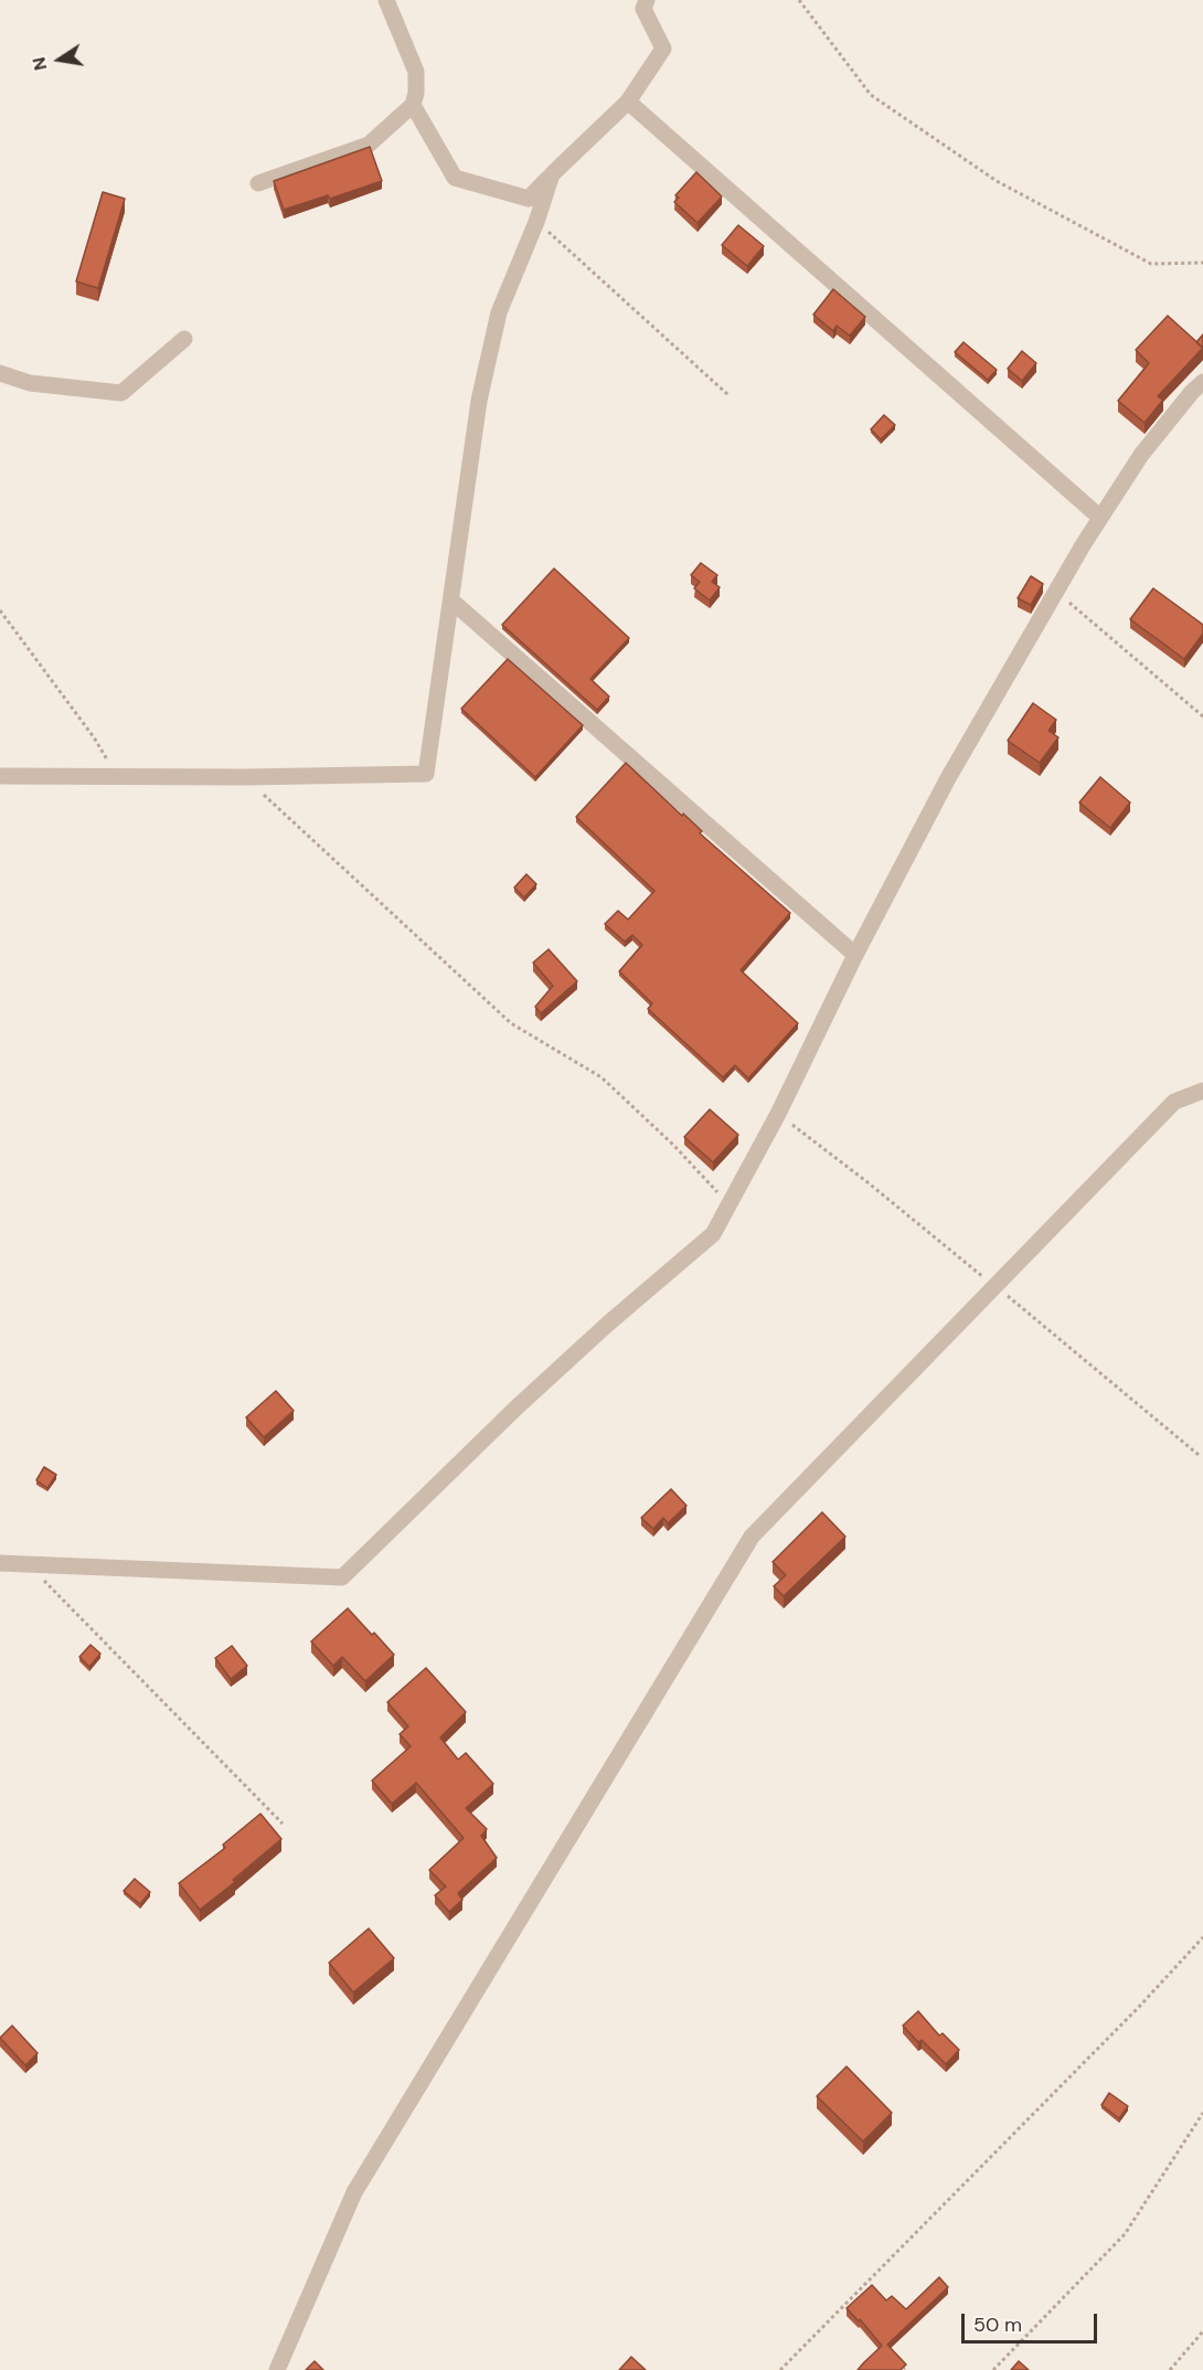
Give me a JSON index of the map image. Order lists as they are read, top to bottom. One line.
{"scale_bar":"50 m","north":"left"}
